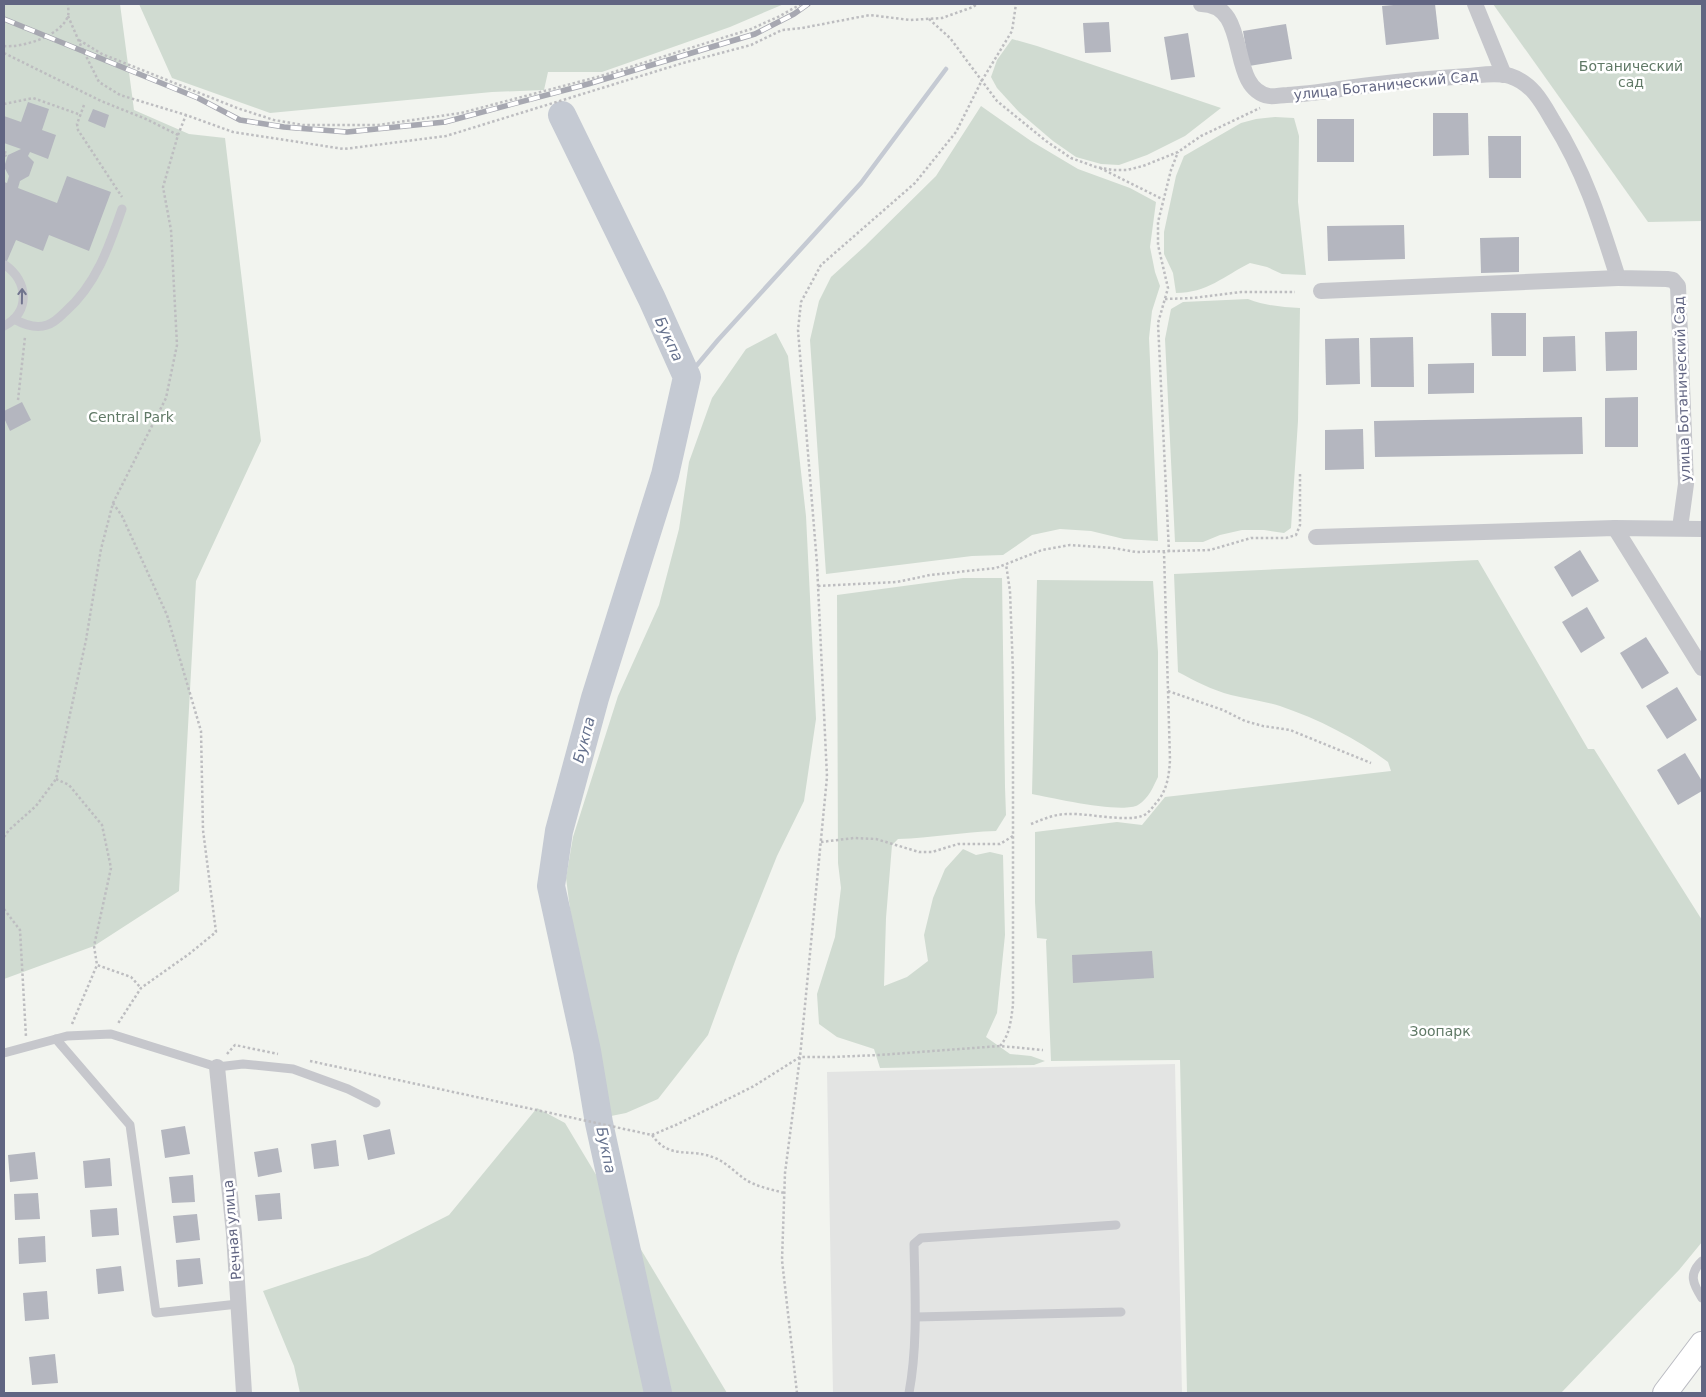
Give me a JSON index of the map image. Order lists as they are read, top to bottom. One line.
{"streets":{"street":["улица Ботанический Сад","Речная улица"]},"water":["Букпа"],"parks":["Ботанический сад","Central Park","Зоопарк"]}
